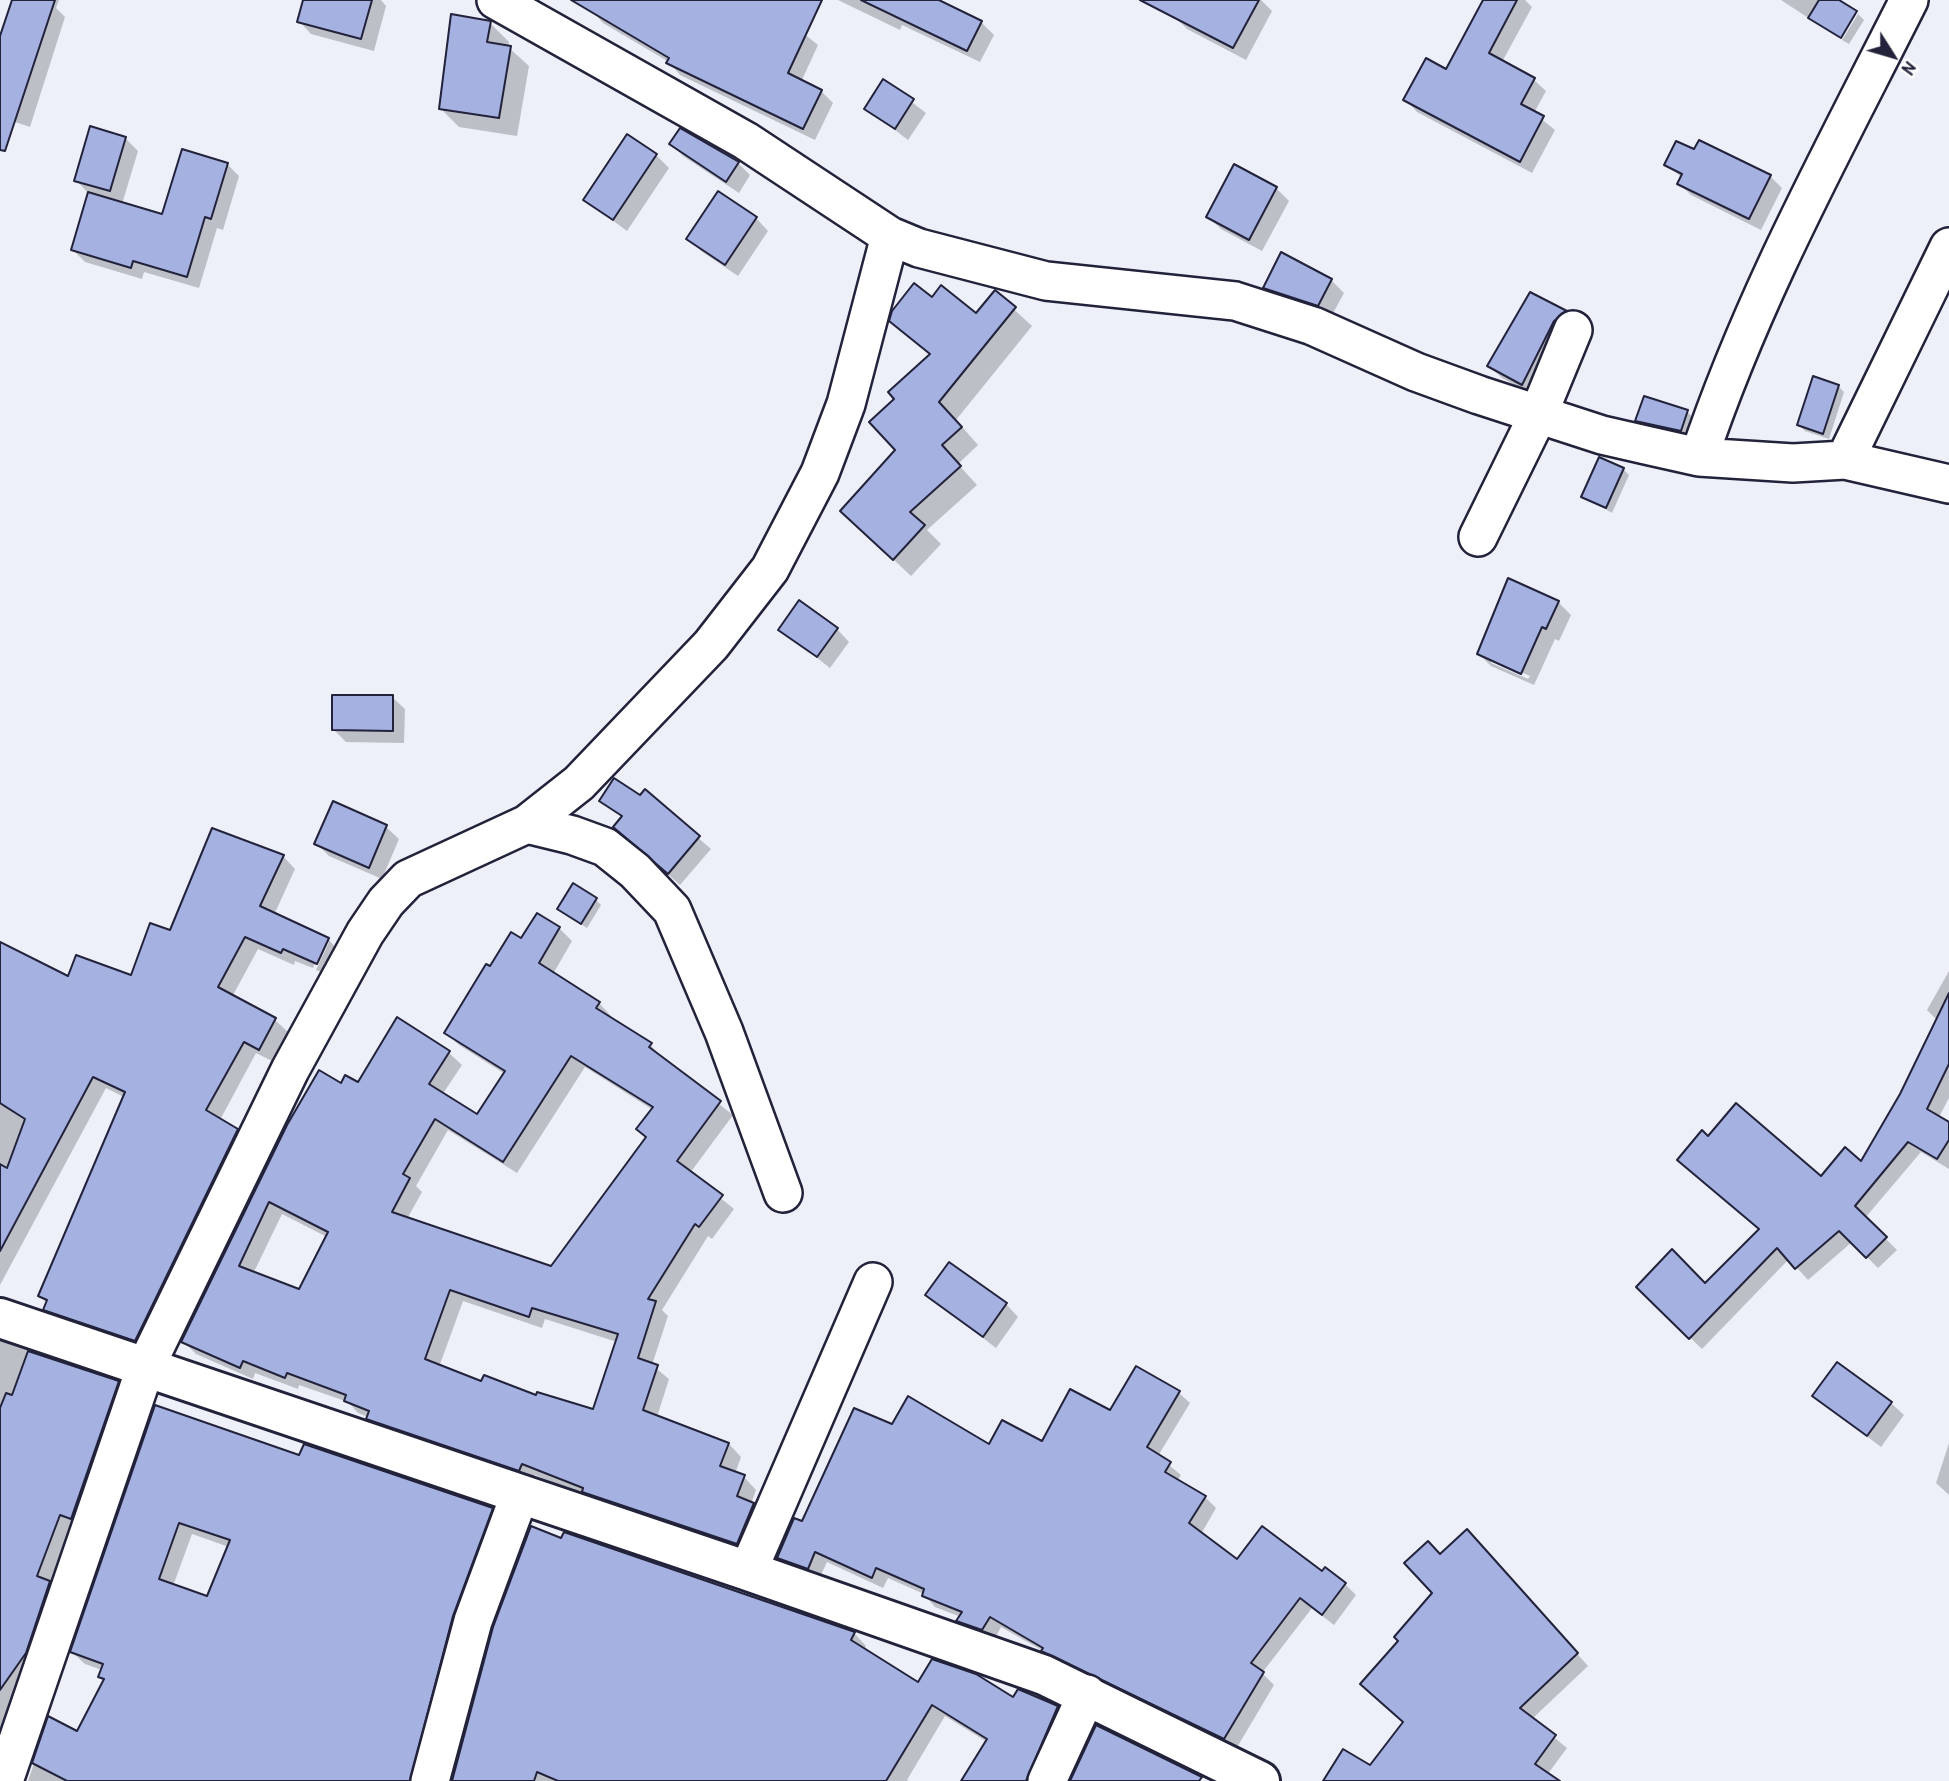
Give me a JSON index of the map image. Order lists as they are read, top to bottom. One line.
{"north":"bottom right"}
